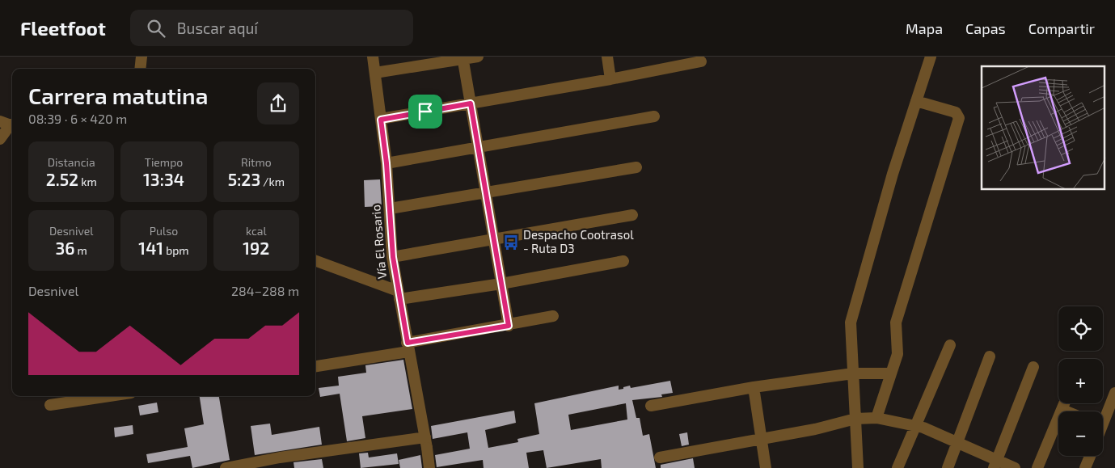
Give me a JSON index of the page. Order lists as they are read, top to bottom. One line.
{"streets":{"street":["Vía El Rosario"]},"places":{"bus stop":["Despacho Cootrasol - Ruta D3"]},"page":{"header":"Fleetfoot","search":"Buscar aquí","nav":["Mapa","Capas","Compartir"],"heading":["Carrera matutina","08:39 · 6 × 420 m"],"stats":[["Distancia","2.52 km"],["Tiempo","13:34"],["Ritmo","5:23 /km"],["Desnivel","36 m"],["Pulso","141 bpm"],["kcal","192"]],"chart":["Desnivel","284–288 m"],"map_buttons":["+","−"]}}
